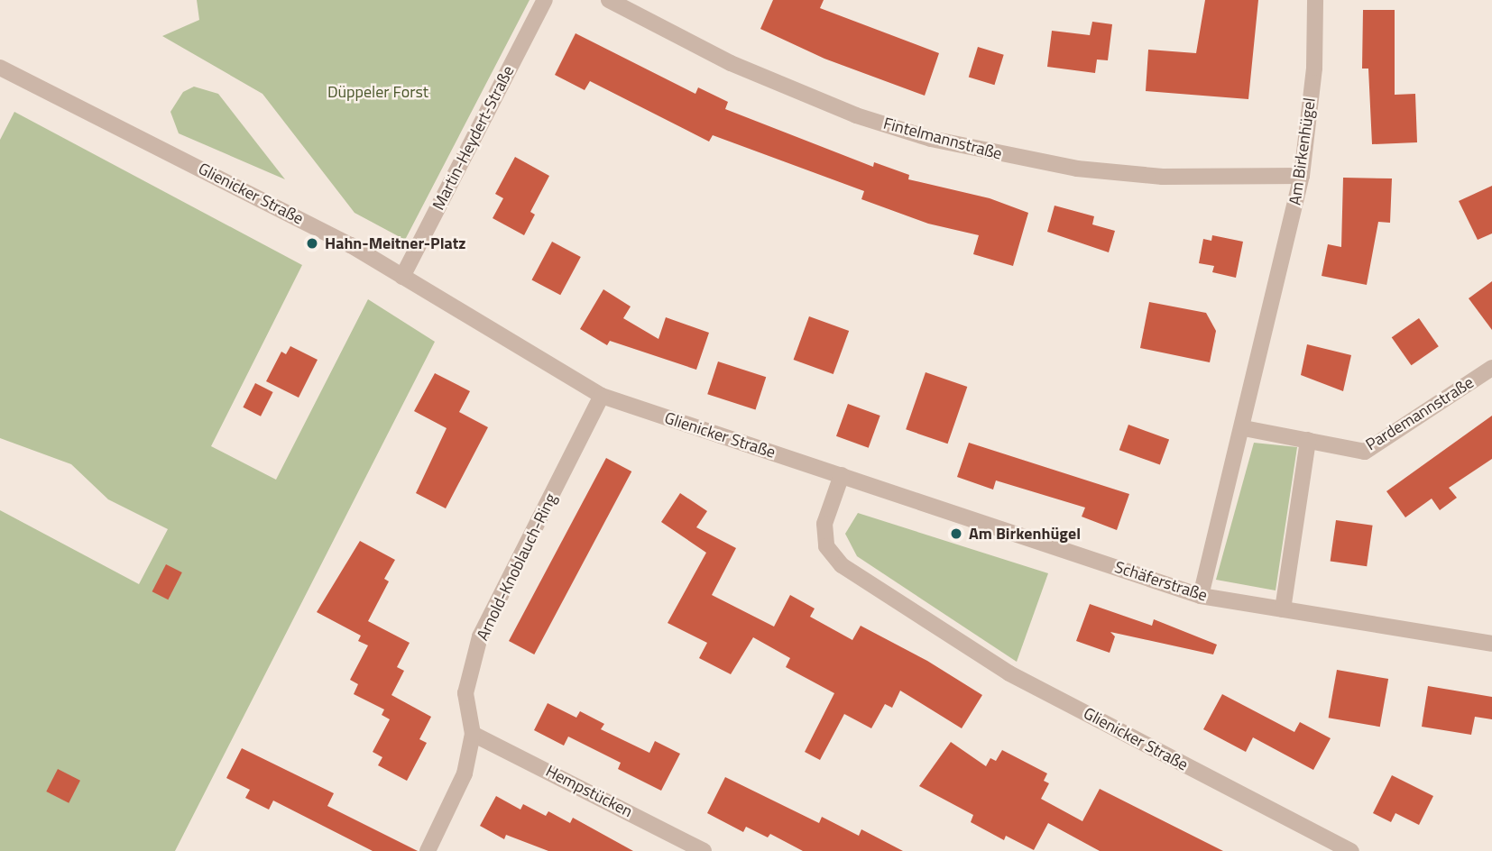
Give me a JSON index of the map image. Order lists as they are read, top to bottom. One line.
{"streets":{"street":["Martin-Heydert-Straße","Fintelmannstraße","Am Birkenhügel","Glienicker Straße","Pardemannstraße","Arnold-Knoblauch-Ring","Schäferstraße","Hempstücken"]},"crossings":[["Martin-Heydert-Straße","Glienicker Straße"],["Fintelmannstraße","Am Birkenhügel"],["Am Birkenhügel","Pardemannstraße"],["Am Birkenhügel","Schäferstraße"],["Glienicker Straße","Arnold-Knoblauch-Ring"],["Glienicker Straße","Schäferstraße"],["Arnold-Knoblauch-Ring","Hempstücken"]],"parks":["Düppeler Forst"],"places":["Hahn-Meitner-Platz","Am Birkenhügel"]}
